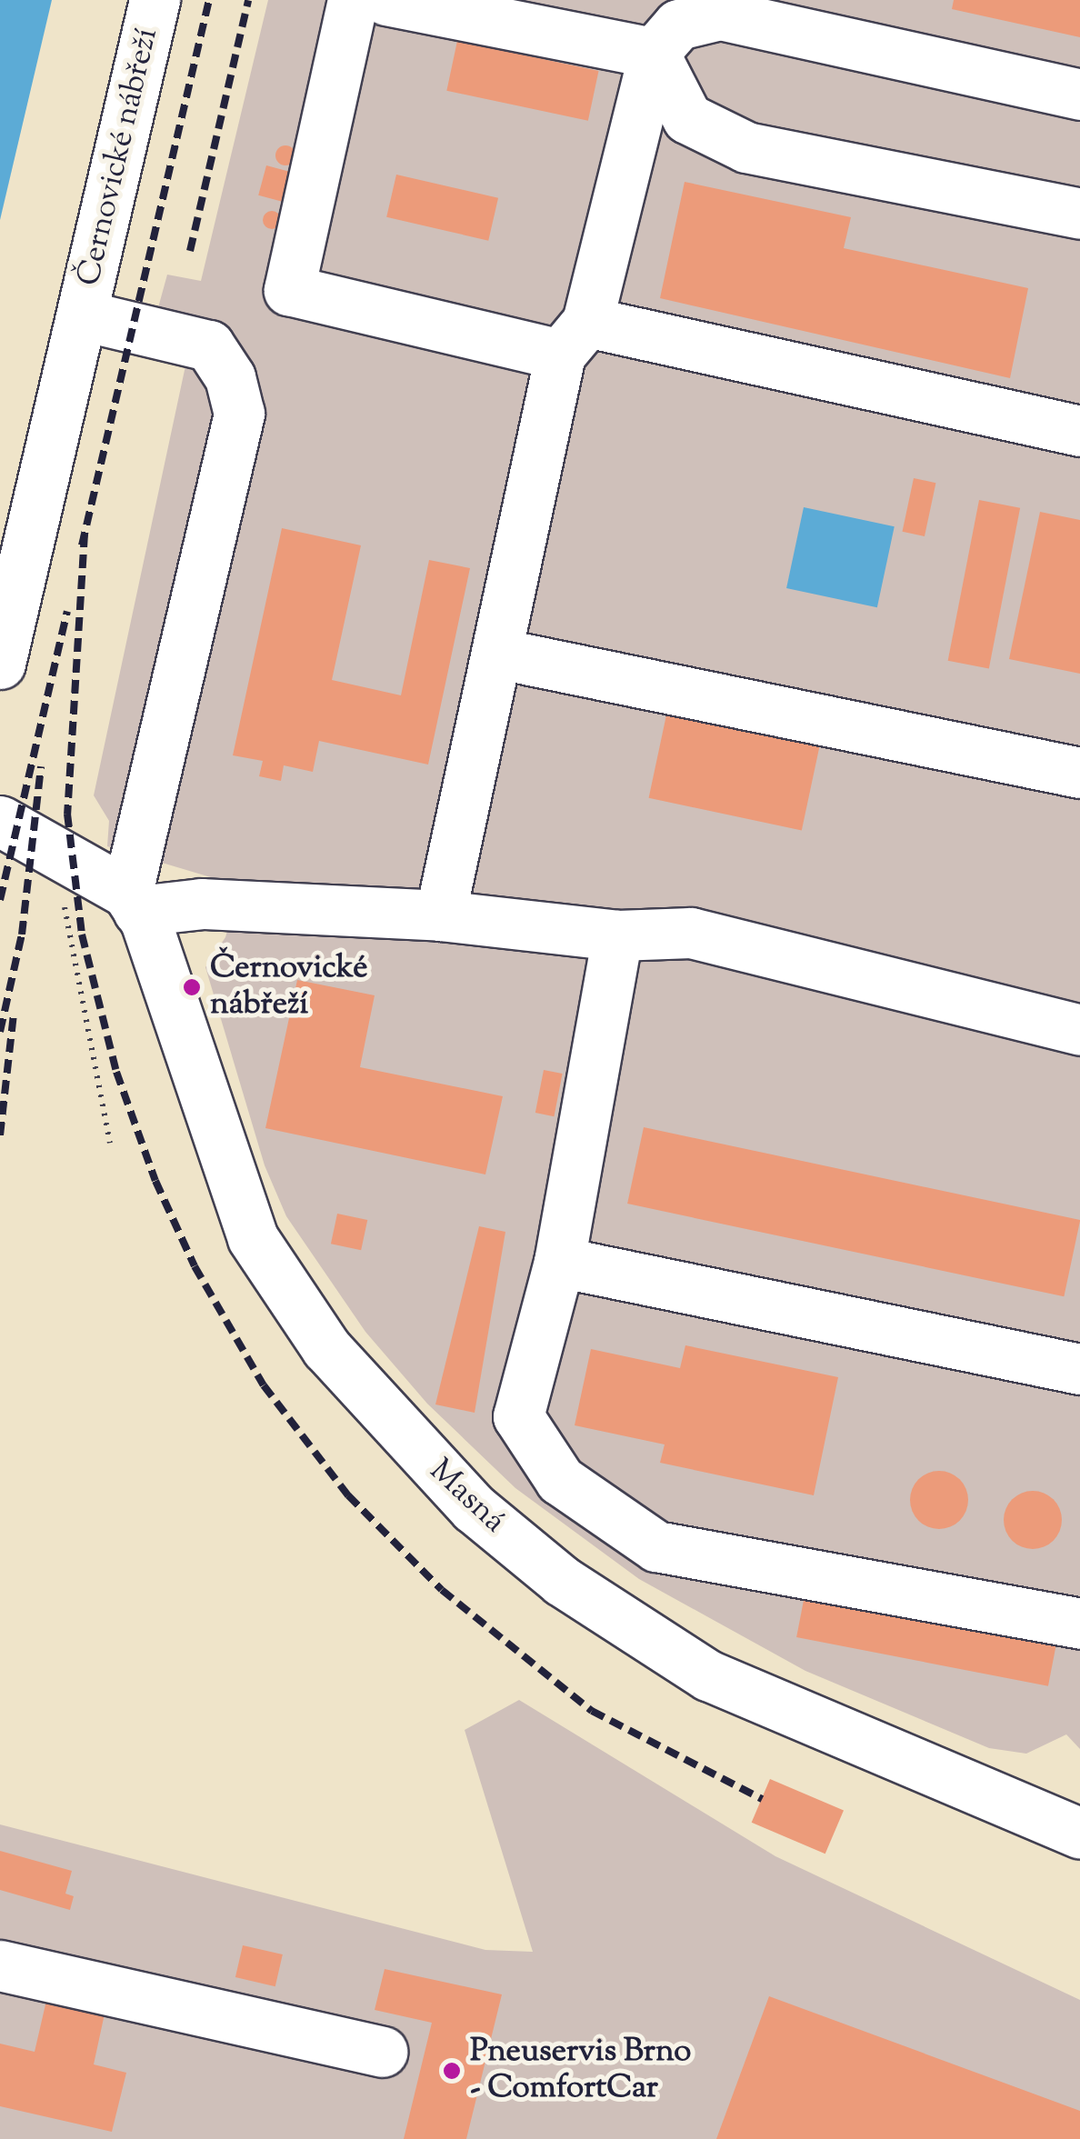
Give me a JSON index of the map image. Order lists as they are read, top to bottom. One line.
{"streets":{"street":["Černovické nábřeží","Masná"]},"crossings":[["Černovické nábřeží","Masná"]],"places":["Černovické nábřeží","Pneuservis Brno - ComfortCar"]}
